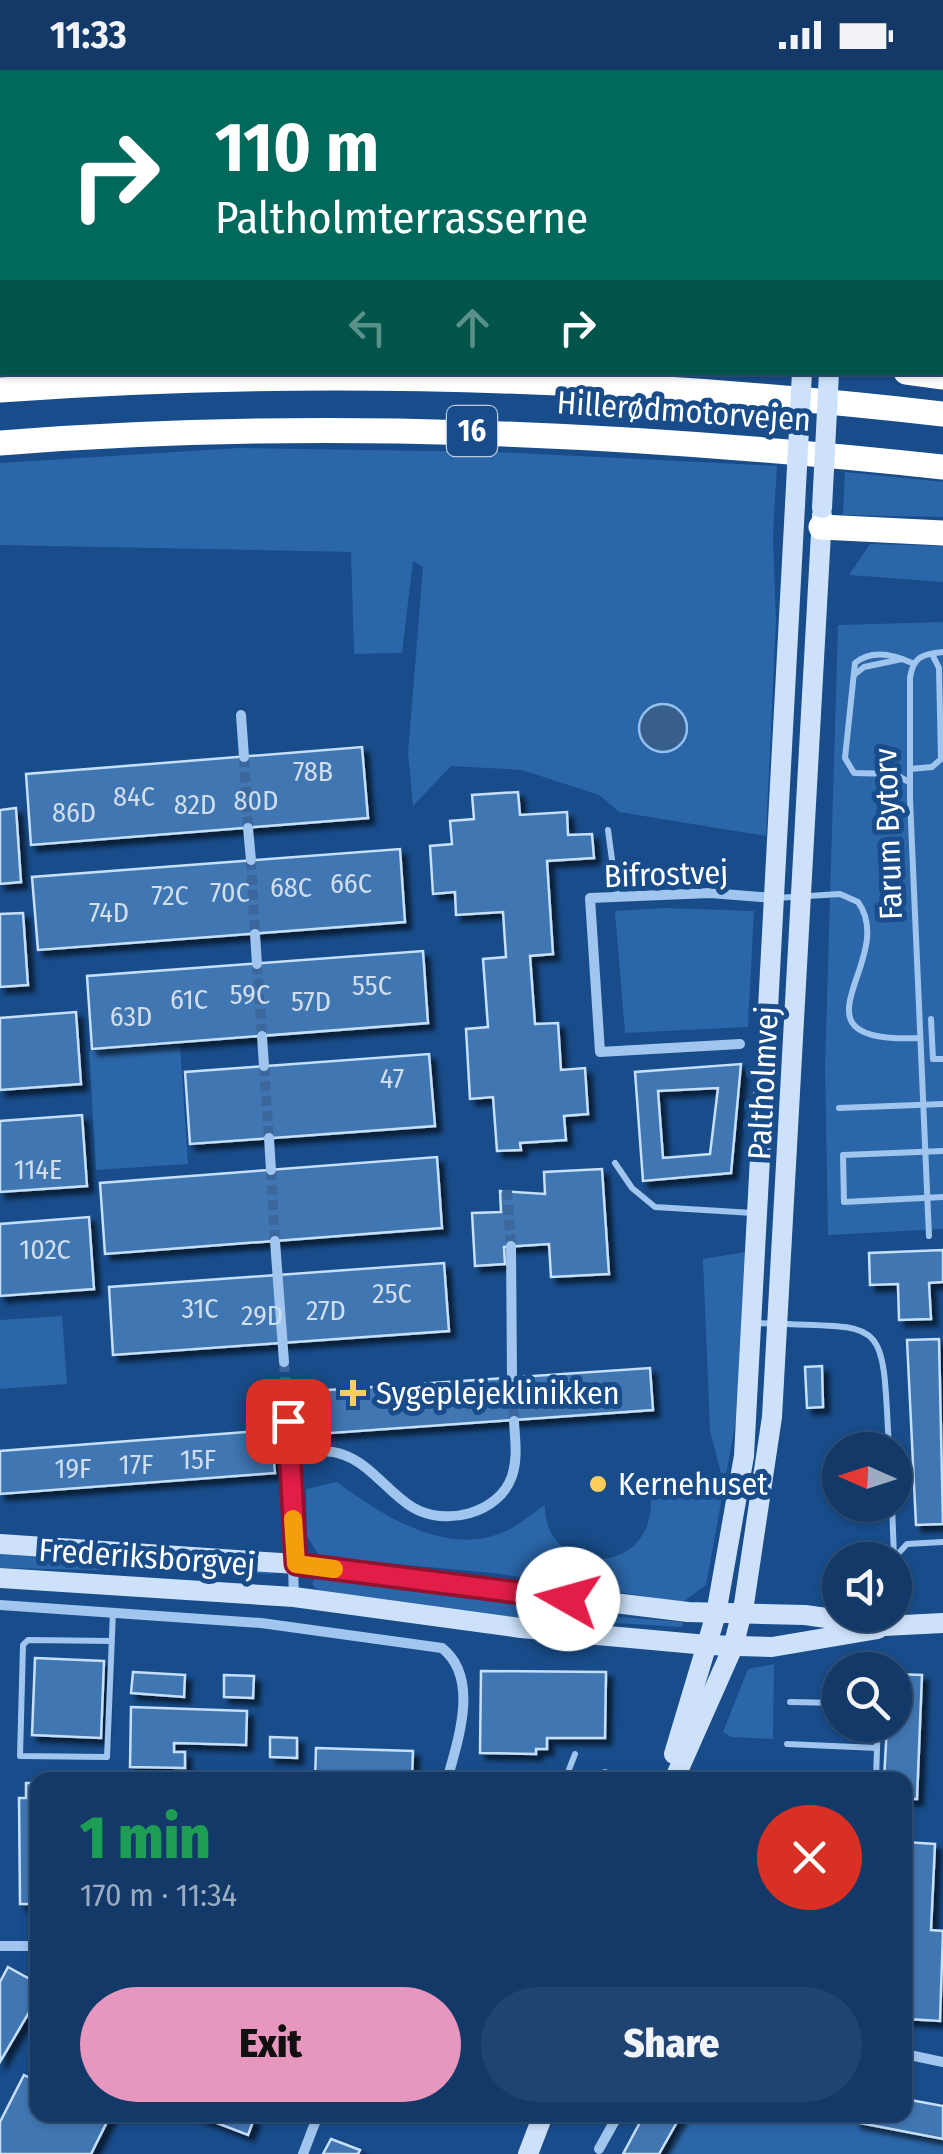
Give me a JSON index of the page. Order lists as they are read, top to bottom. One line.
{"streets":{"highway":["Hillerødmotorvejen","16"],"street":["Bifrostvej","Paltholmvej","Frederiksborgvej"],"lane":["Farum Bytorv"]},"crossings":[["Farum Bytorv","Bifrostvej"],["Farum Bytorv","Paltholmvej"],["Bifrostvej","Paltholmvej"],["Paltholmvej","Frederiksborgvej"]],"places":{"health":["Sygeplejeklinikken"],"other":["Kernehuset"]},"house_numbers":["78B","84C","80D","82D","86D","66C","68C","70C","72C","74D","55C","59C","61C","57D","63D","47","114E","102C","25C","31C","27D","29D","15F","17F","19F"],"north":"left","page":{"status":"11:33","turn":["110 m","Paltholmterrasserne"],"heading":["1 min","170 m · 11:34"],"buttons":["Exit","Share"]}}
